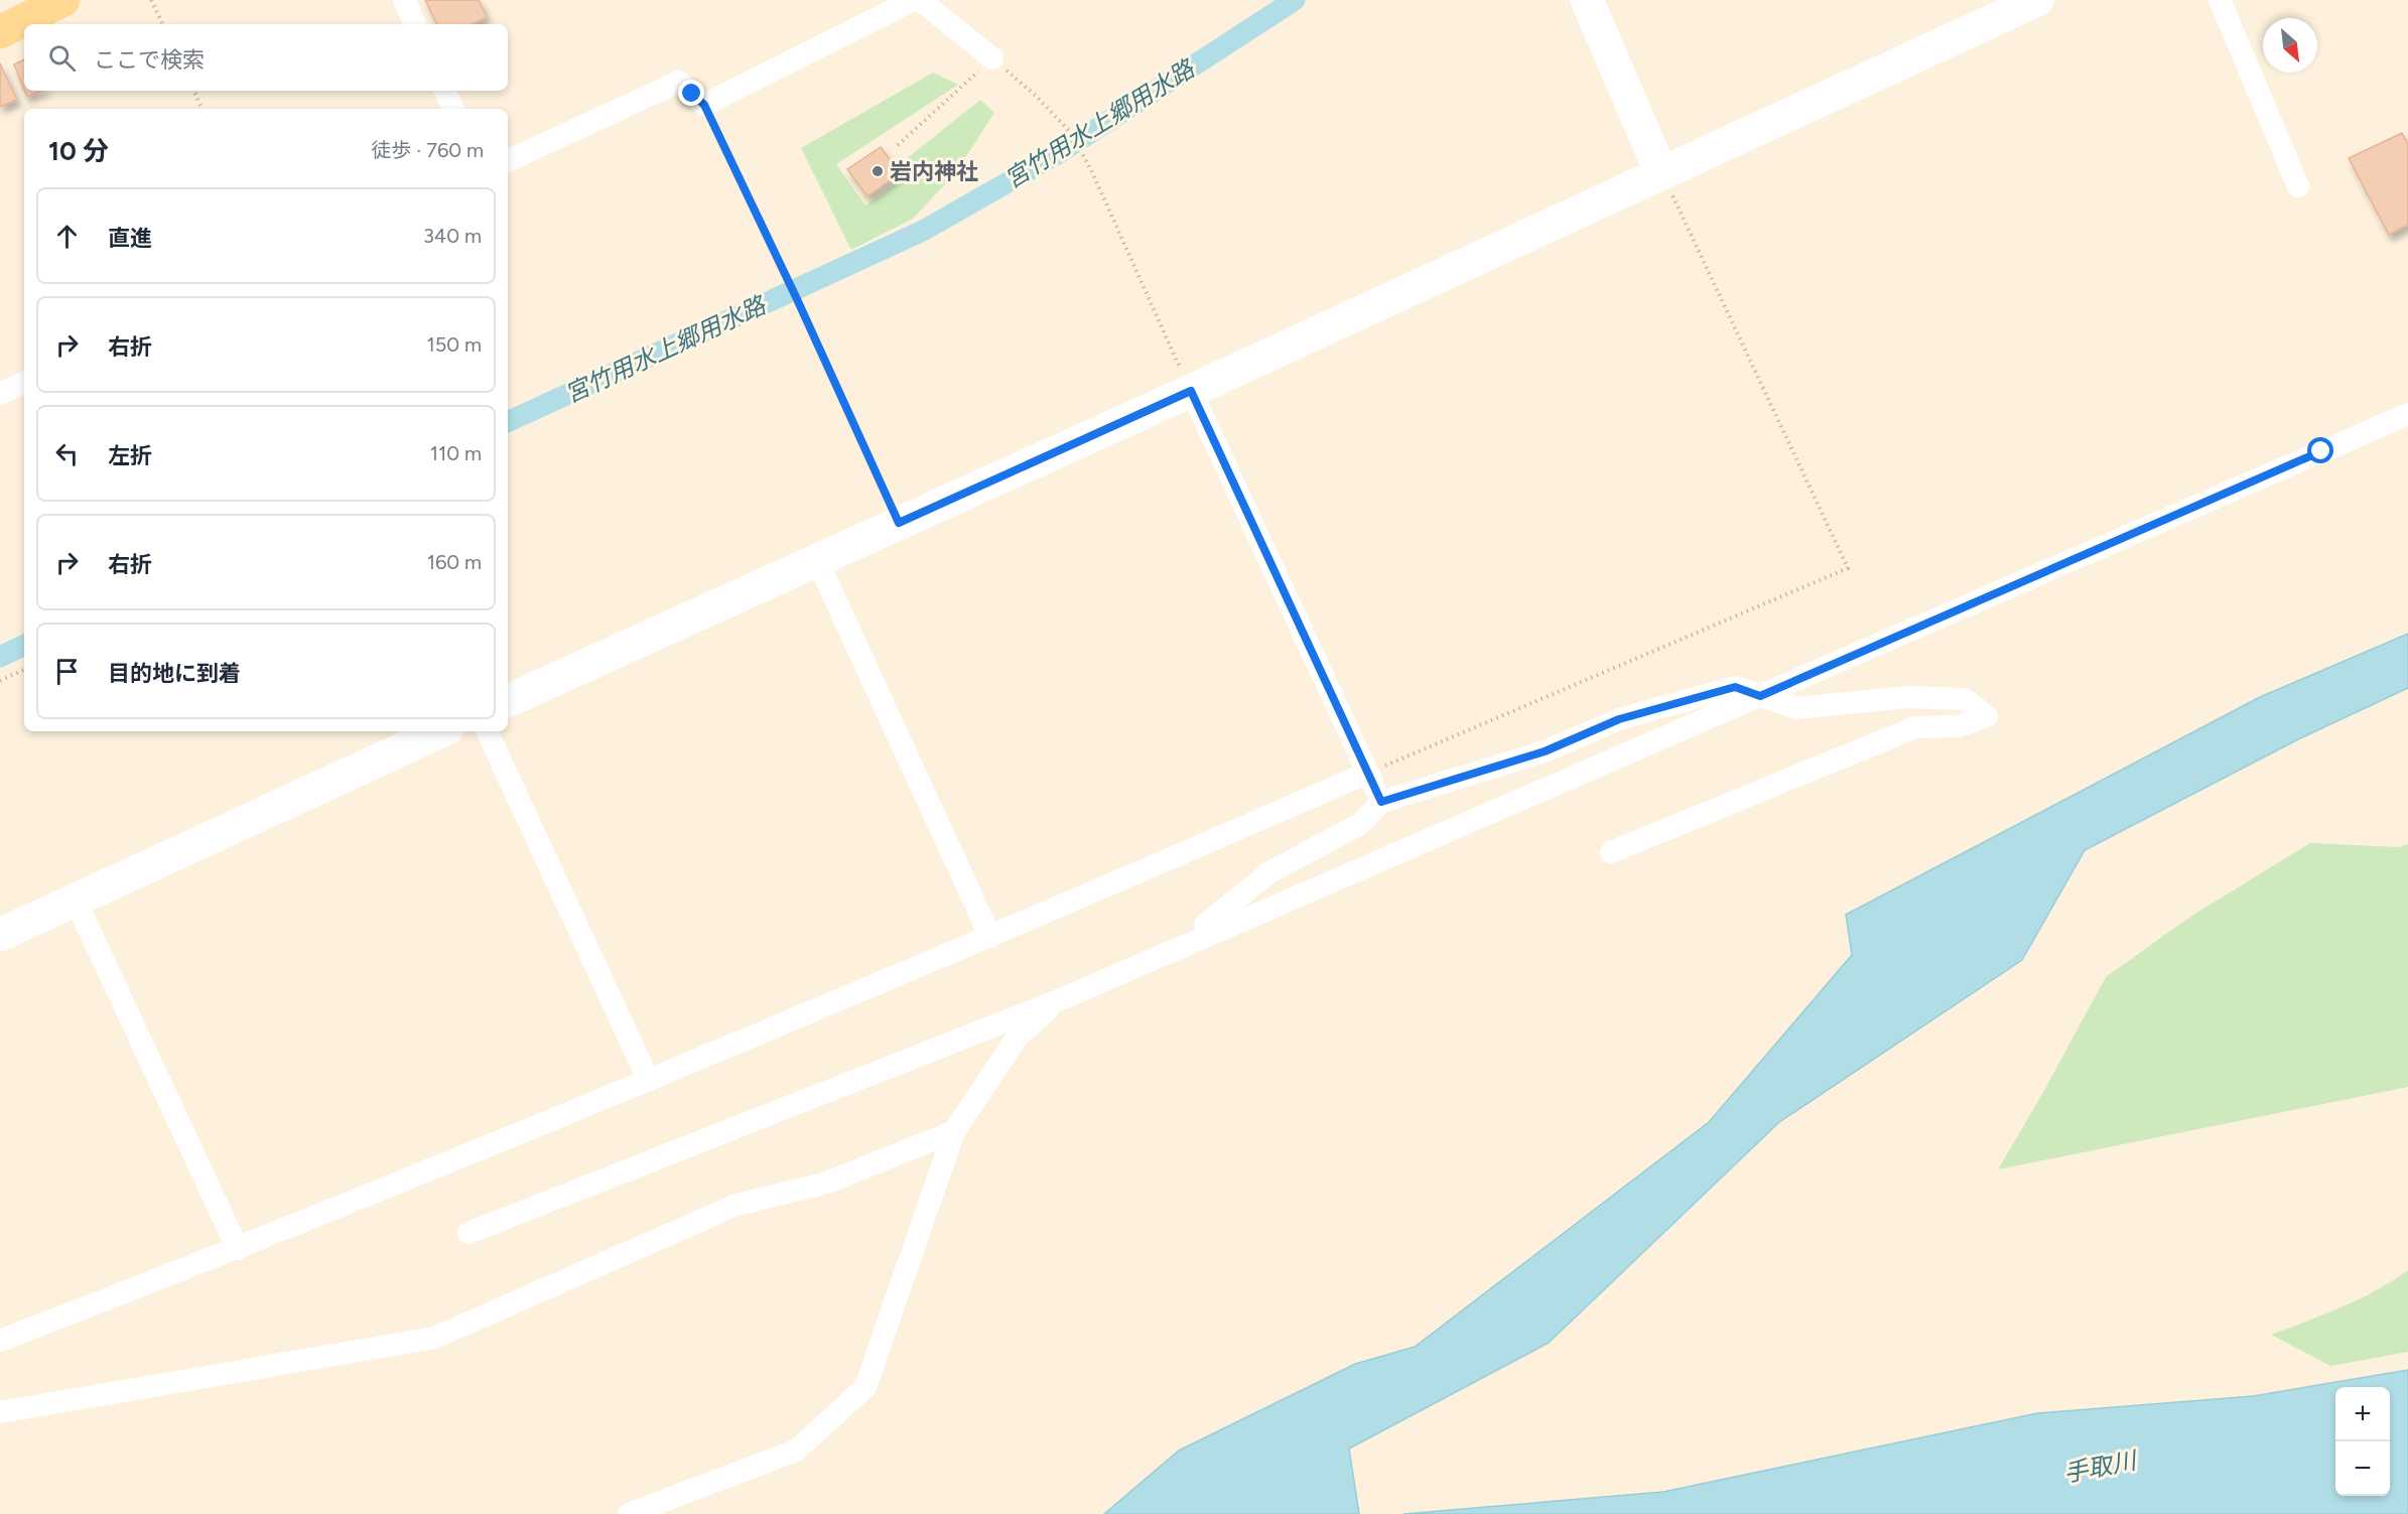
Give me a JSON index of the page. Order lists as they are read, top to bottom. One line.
{"water":["宮竹用水上郷用水路","手取川"],"places":["岩内神社"],"north":"bottom right","page":{"search":"ここで検索","heading":["10 分","徒歩 · 760 m"],"list":[["直進","340 m"],["右折","150 m"],["左折","110 m"],["右折","160 m"],"目的地に到着"],"map_buttons":["+","−"]}}
